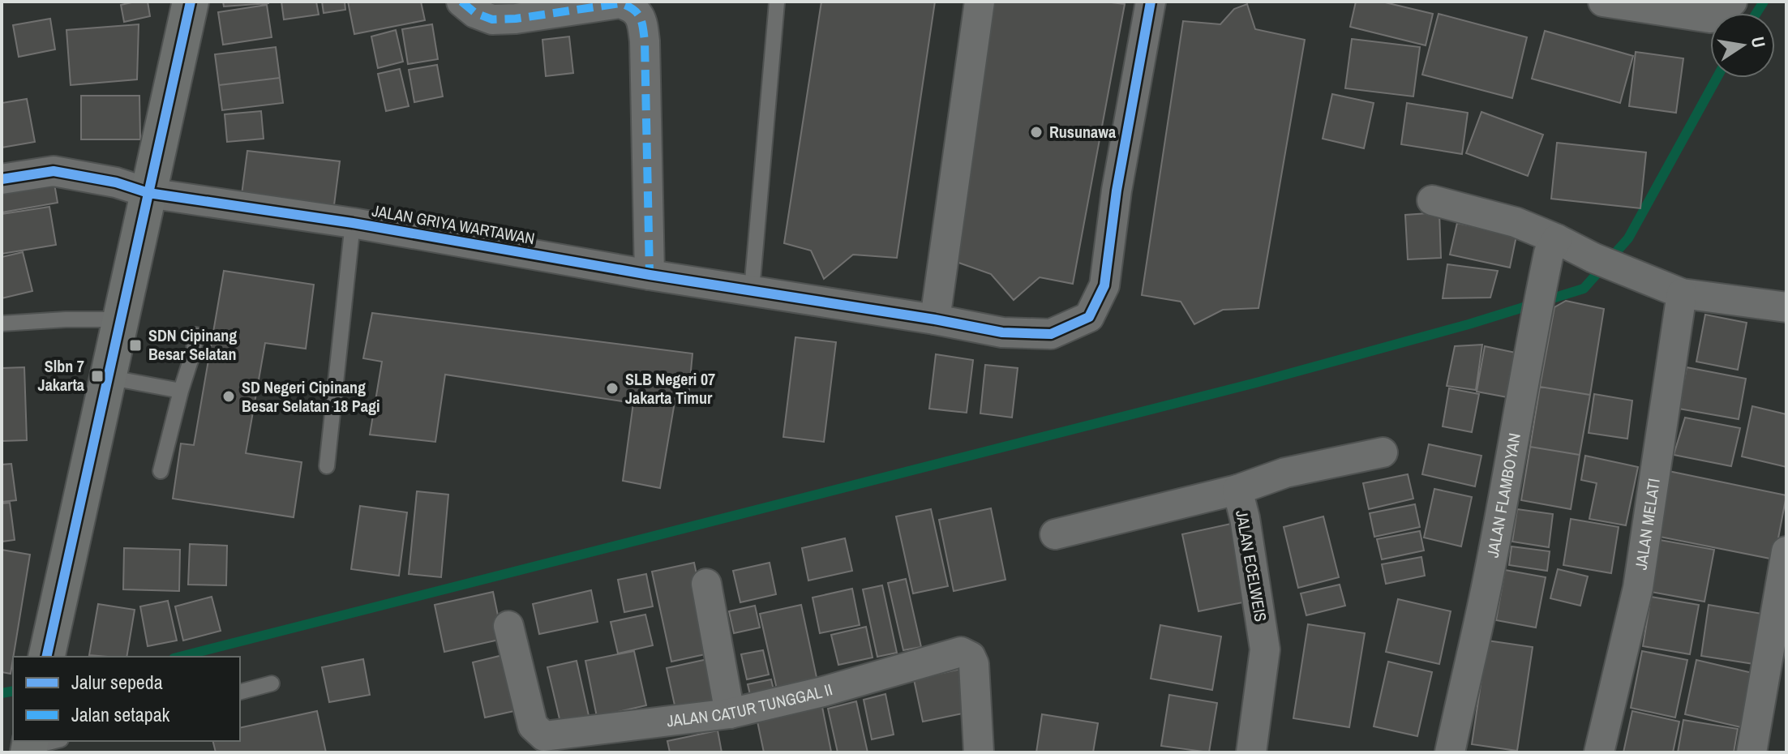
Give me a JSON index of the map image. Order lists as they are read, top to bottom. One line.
{"streets":{"street":["JALAN GRIYA WARTAWAN","JALAN FLAMBOYAN","JALAN MELATI","JALAN ECELWEIS","JALAN CATUR TUNGGAL II"]},"places":{"other":["Rusunawa","SLB Negeri 07 Jakarta Timur","SD Negeri Cipinang Besar Selatan 18 Pagi"],"transit":["SDN Cipinang Besar Selatan","Slbn 7 Jakarta"]},"legend":["Jalur sepeda","Jalan setapak"],"north":"right"}
